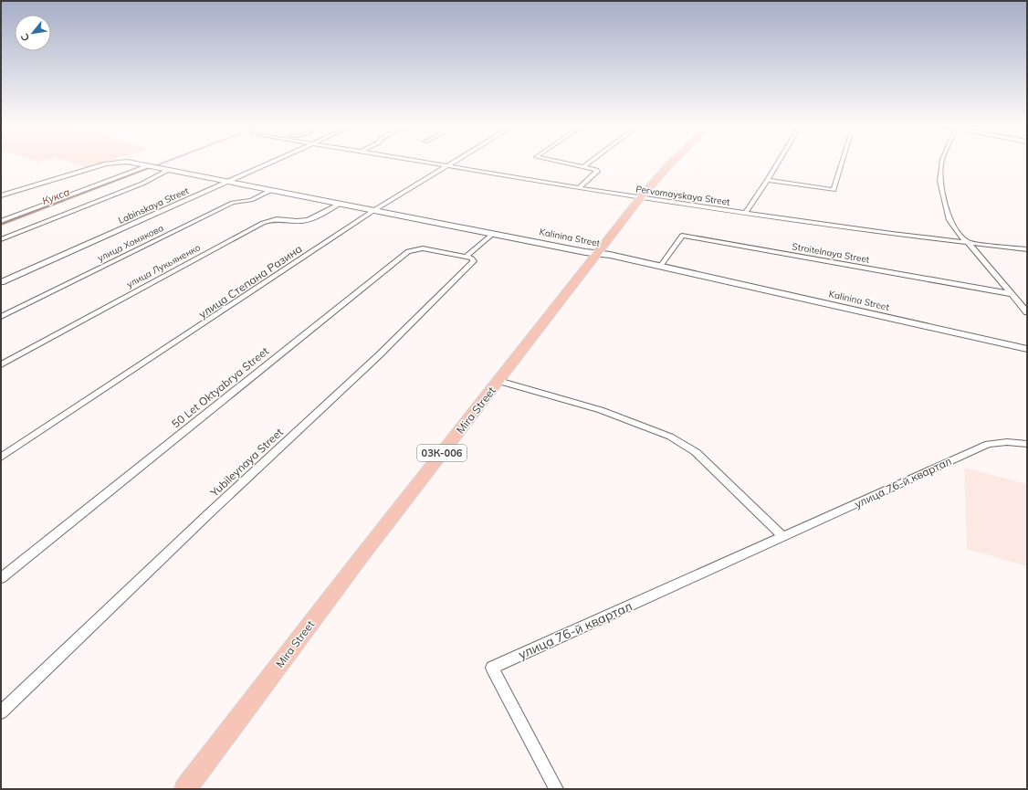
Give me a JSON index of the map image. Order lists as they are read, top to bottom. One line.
{"streets":{"main road":["Mira Street","03К-006"],"street":["Pervomayskaya Street","Labinskaya Street","Kalinina Street","улица Хомякова","Stroitelnaya Street","улица Лукьяненко","улица Степана Разина","50 Let Oktyabrya Street","Yubileynaya Street","улица 76-й квартал"]},"crossings":[["Pervomayskaya Street","улица Степана Разина"],["Pervomayskaya Street","Mira Street"],["Labinskaya Street","Kalinina Street"],["Kalinina Street","улица Хомякова"],["Kalinina Street","Stroitelnaya Street"],["Kalinina Street","улица Лукьяненко"],["Kalinina Street","улица Степана Разина"],["Kalinina Street","Mira Street"],["50 Let Oktyabrya Street","Yubileynaya Street"]],"water":["Кукса"],"north":"bottom left"}
